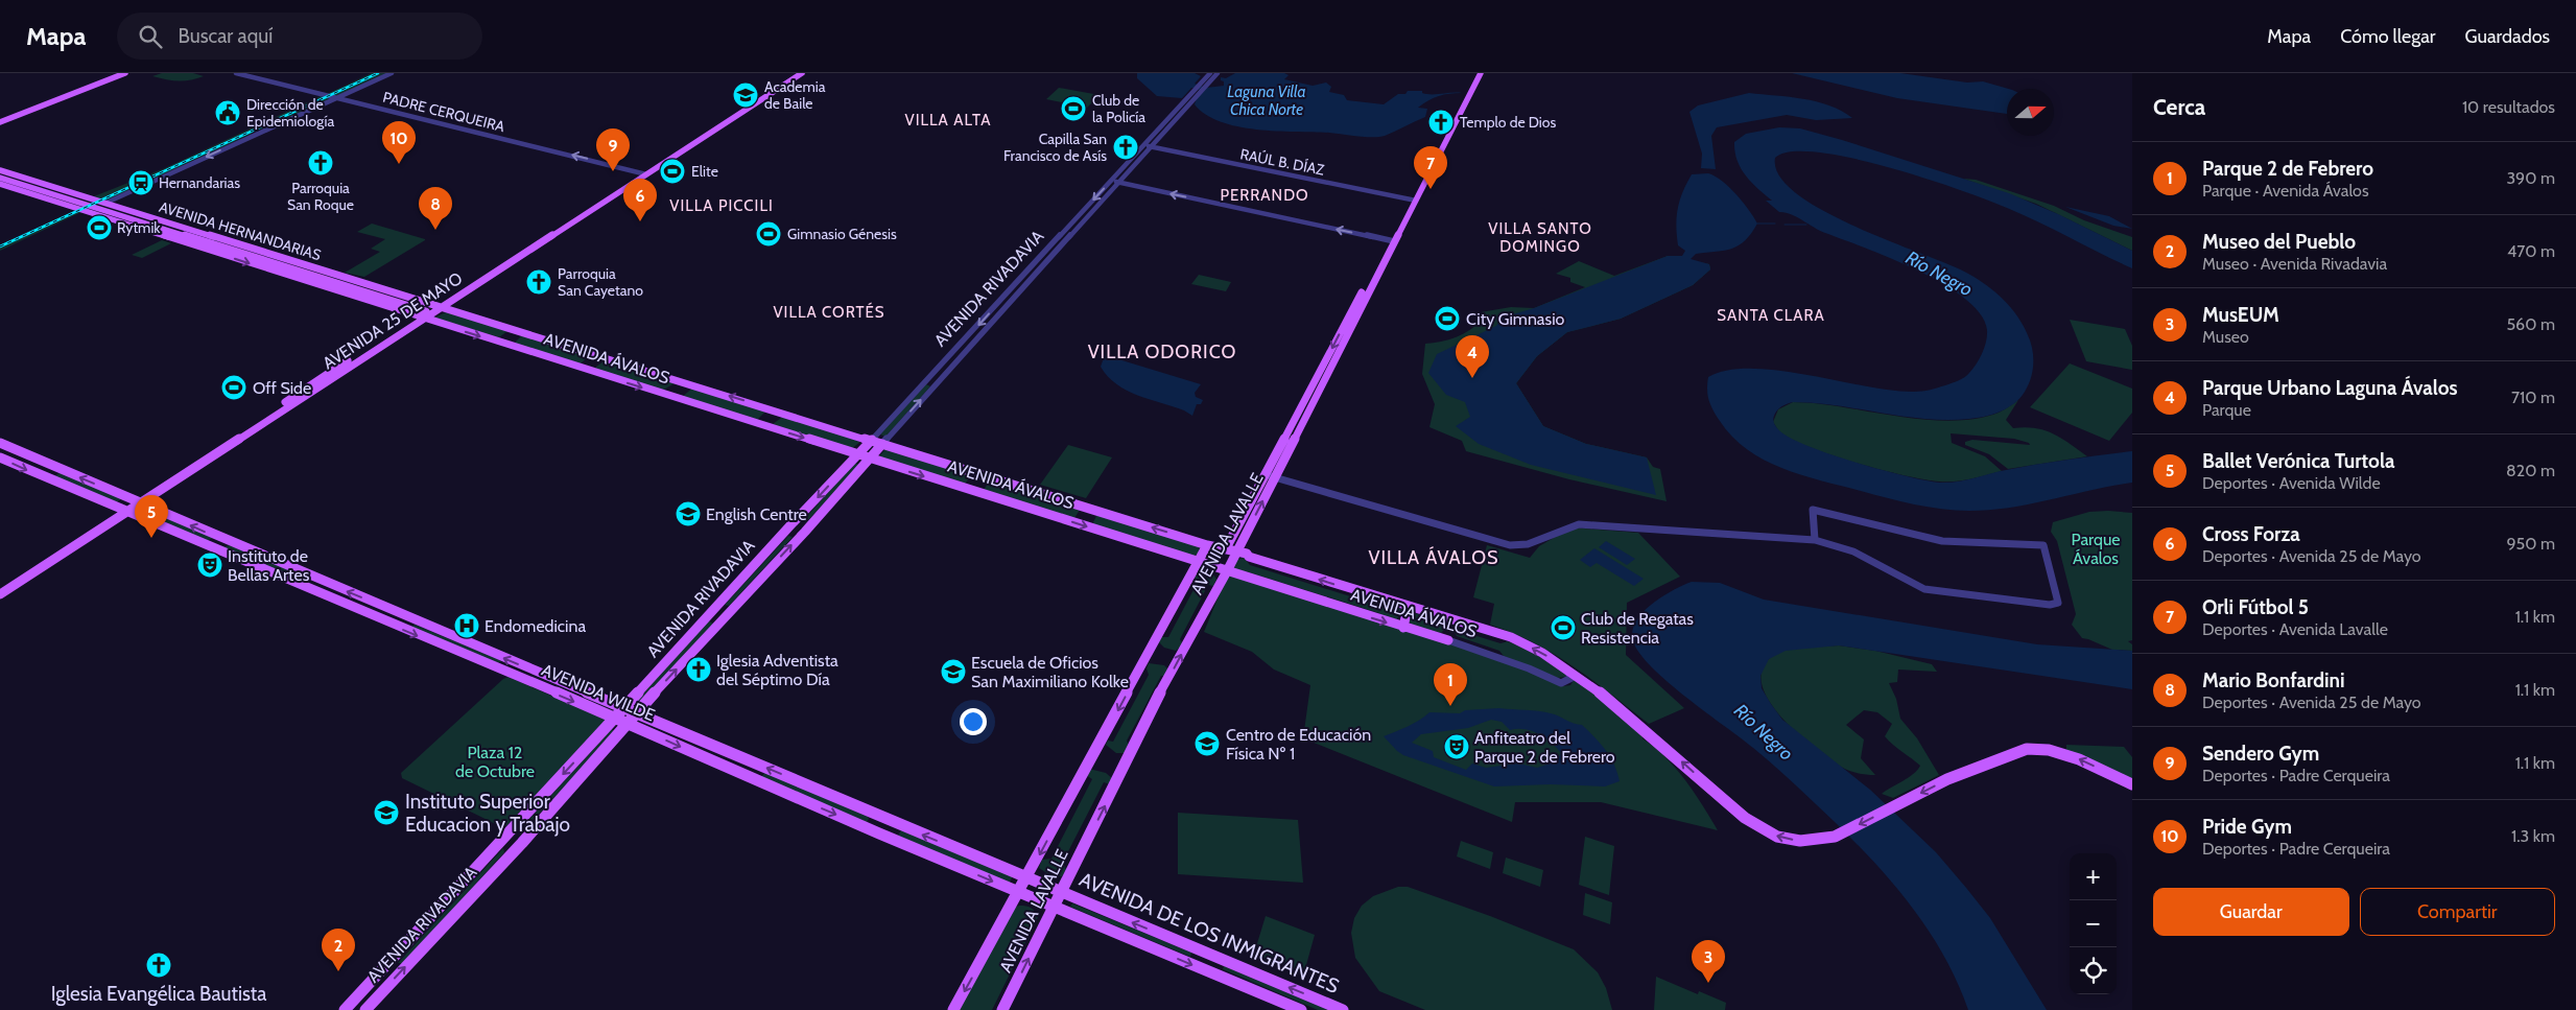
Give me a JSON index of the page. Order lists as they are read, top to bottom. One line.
{"streets":{"main road":["AVENIDA HERNANDARIAS","AVENIDA RIVADAVIA","AVENIDA 25 DE MAYO","AVENIDA ÁVALOS","AVENIDA LAVALLE","AVENIDA WILDE","AVENIDA DE LOS INMIGRANTES"],"street":["PADRE CERQUEIRA","RAÚL B. DÍAZ"]},"crossings":[["PADRE CERQUEIRA","AVENIDA 25 DE MAYO"],["RAÚL B. DÍAZ","AVENIDA RIVADAVIA"],["RAÚL B. DÍAZ","AVENIDA LAVALLE"],["AVENIDA HERNANDARIAS","AVENIDA 25 DE MAYO"],["AVENIDA HERNANDARIAS","AVENIDA ÁVALOS"],["AVENIDA RIVADAVIA","AVENIDA ÁVALOS"],["AVENIDA RIVADAVIA","AVENIDA WILDE"],["AVENIDA 25 DE MAYO","AVENIDA ÁVALOS"],["AVENIDA 25 DE MAYO","AVENIDA WILDE"],["AVENIDA ÁVALOS","AVENIDA LAVALLE"],["AVENIDA LAVALLE","AVENIDA WILDE"],["AVENIDA LAVALLE","AVENIDA DE LOS INMIGRANTES"],["AVENIDA WILDE","AVENIDA DE LOS INMIGRANTES"]],"one_way":["PADRE CERQUEIRA"],"districts":["VILLA ALTA","PERRANDO","VILLA PICCILI","VILLA SANTO DOMINGO","VILLA CORTÉS","SANTA CLARA","VILLA ODORICO","VILLA ÁVALOS"],"water":["Laguna Villa Chica Norte","Río Negro"],"parks":["Parque Ávalos","Plaza 12 de Octubre"],"places":{"school or university":["Academia de Baile","English Centre","Escuela de Oficios San Maximiliano Kolke","Centro de Educación Física Nº 1","Instituto Superior Educacion y Trabajo"],"sports":["Club de la Policía","Elite","Rytmik","Gimnasio Génesis","City Gimnasio","Off Side","Club de Regatas Resistencia"],"public building":["Dirección de Epidemiología"],"church":["Templo de Dios","Capilla San Francisco de Asís","Parroquia San Roque","Parroquia San Cayetano","Iglesia Adventista del Séptimo Día","Iglesia Evangélica Bautista"],"station":["Hernandarias"],"theatre":["Instituto de Bellas Artes","Anfiteatro del Parque 2 de Febrero"],"hospital":["Endomedicina"]},"north":"right","page":{"header":"Mapa","search":"Buscar aquí","nav":["Mapa","Cómo llegar","Guardados"],"heading":["Cerca","10 resultados"],"pins":["10","9","7","6","8","4","5","1","2","3"],"list":[{"mark":"1","name":"Parque 2 de Febrero","note":"Parque · Avenida Ávalos","value":"390 m"},{"mark":"2","name":"Museo del Pueblo","note":"Museo · Avenida Rivadavia","value":"470 m"},{"mark":"3","name":"MusEUM","note":"Museo","value":"560 m"},{"mark":"4","name":"Parque Urbano Laguna Ávalos","note":"Parque","value":"710 m"},{"mark":"5","name":"Ballet Verónica Turtola","note":"Deportes · Avenida Wilde","value":"820 m"},{"mark":"6","name":"Cross Forza","note":"Deportes · Avenida 25 de Mayo","value":"950 m"},{"mark":"7","name":"Orli Fútbol 5","note":"Deportes · Avenida Lavalle","value":"1.1 km"},{"mark":"8","name":"Mario Bonfardini","note":"Deportes · Avenida 25 de Mayo","value":"1.1 km"},{"mark":"9","name":"Sendero Gym","note":"Deportes · Padre Cerqueira","value":"1.1 km"},{"mark":"10","name":"Pride Gym","note":"Deportes · Padre Cerqueira","value":"1.3 km"}],"map_buttons":["+","−"],"buttons":["Guardar","Compartir"]}}
